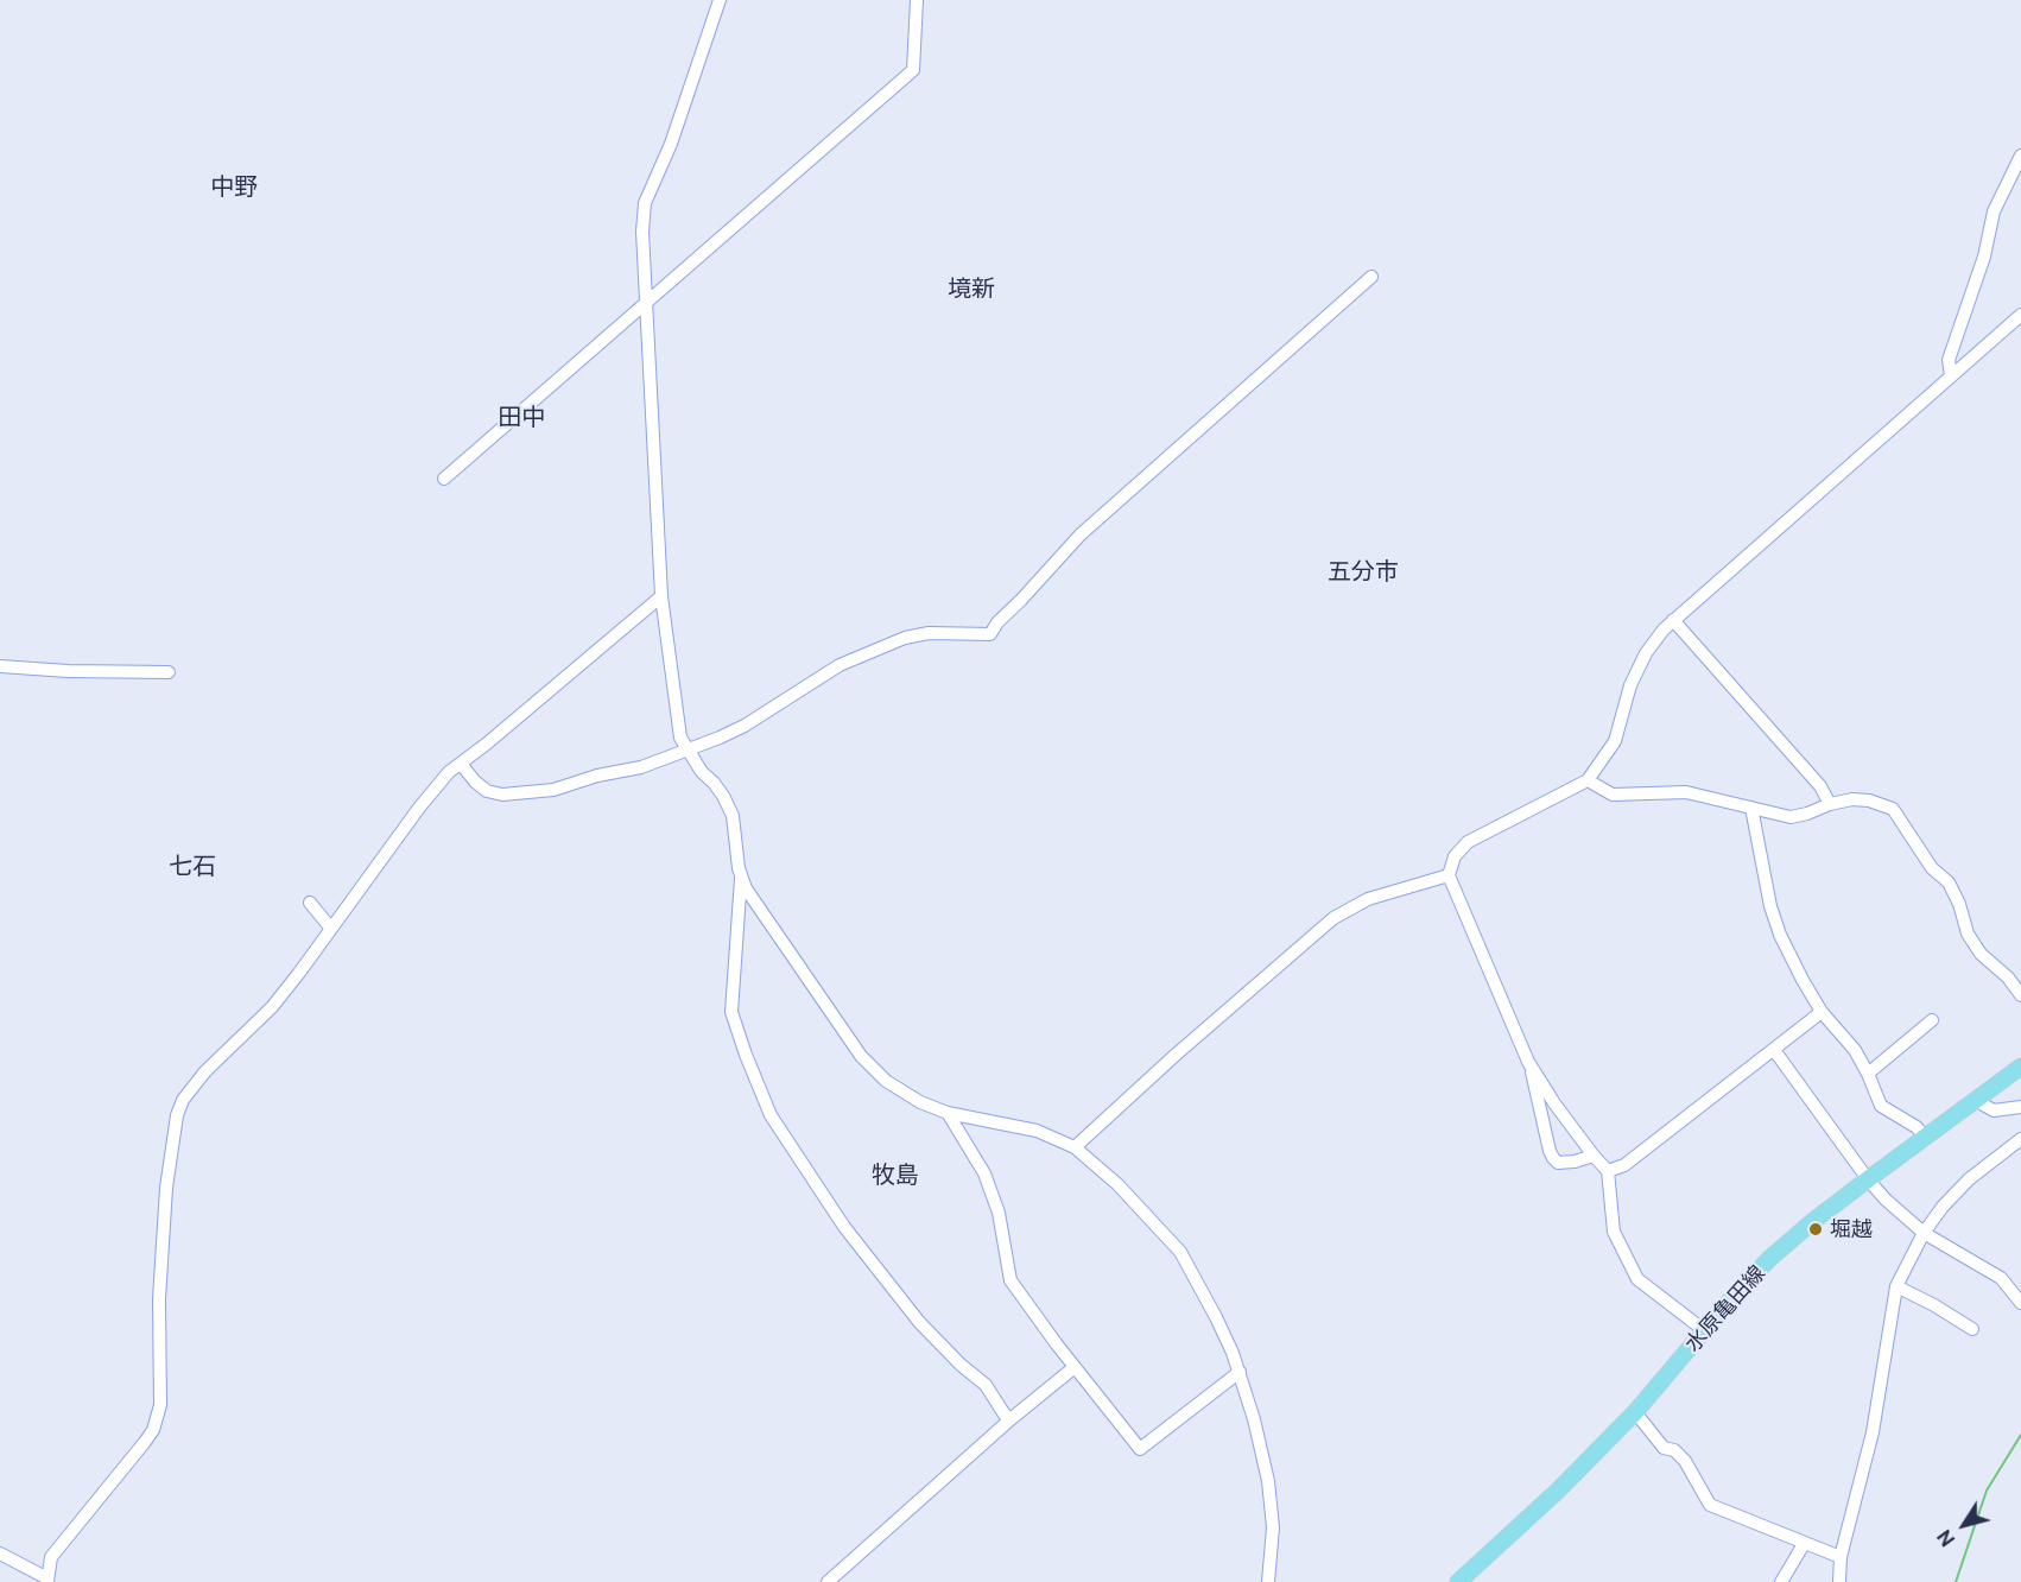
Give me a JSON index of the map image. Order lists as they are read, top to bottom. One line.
{"streets":{"main road":["水原亀田線"]},"districts":["中野","境新","田中","五分市","七石","牧島"],"places":["堀越"],"north":"bottom left"}
